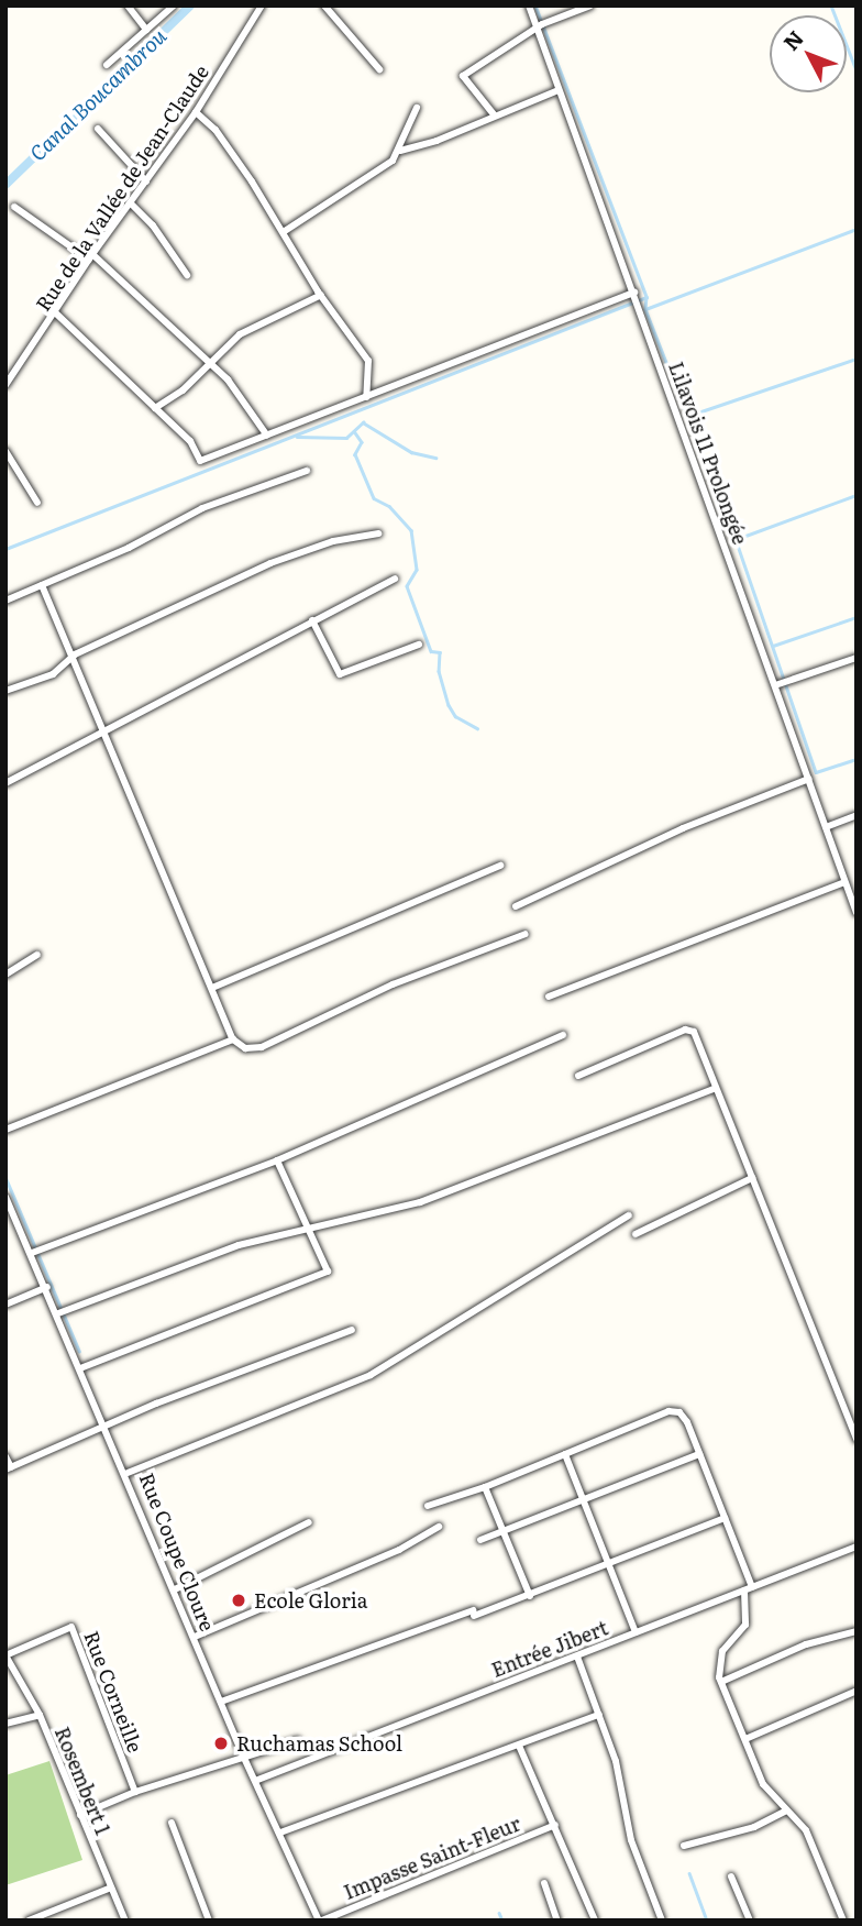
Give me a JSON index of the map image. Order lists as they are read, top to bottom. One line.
{"streets":{"street":["Rue de la Vallée de Jean-Claude","Lilavois 11 Prolongée","Rue Coupe Cloure","Entrée Jibert","Rue Corneille","Rosembert 1","Impasse Saint-Fleur"]},"crossings":[["Rue Coupe Cloure","Entrée Jibert"],["Rue Coupe Cloure","Impasse Saint-Fleur"],["Rue Corneille","Rosembert 1"]],"water":["Canal Boucambrou"],"places":["Ecole Gloria","Ruchamas School"],"north":"top left"}
